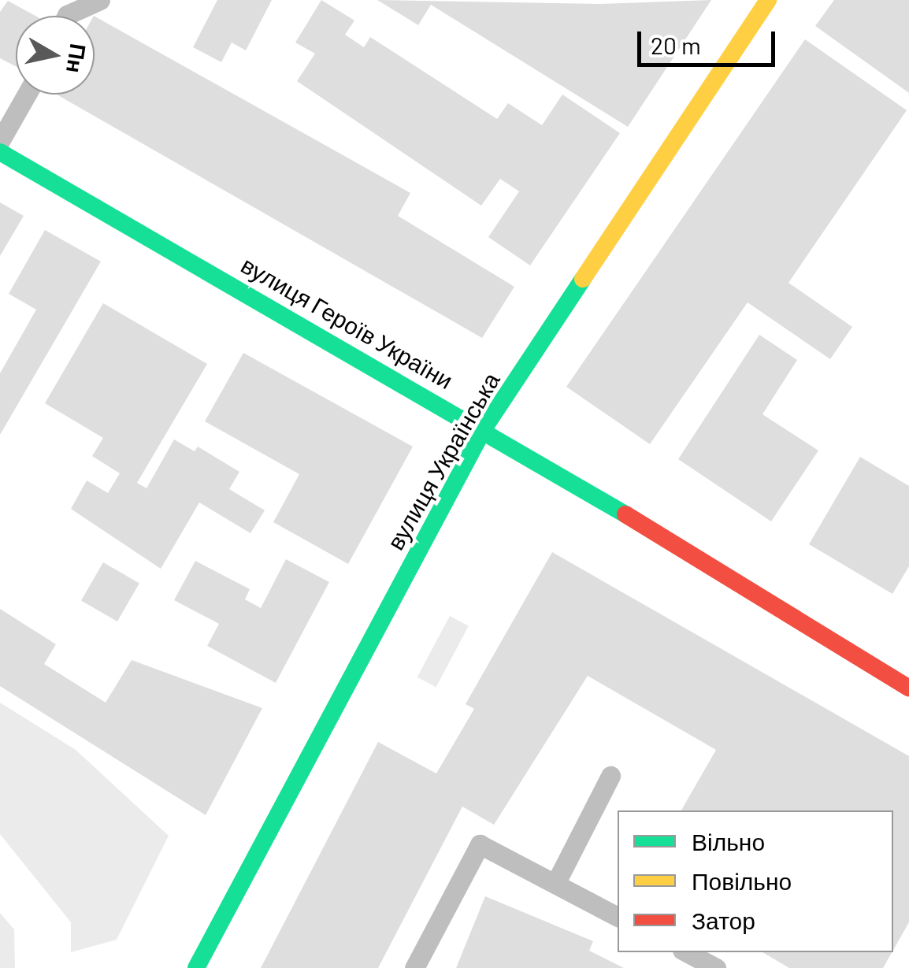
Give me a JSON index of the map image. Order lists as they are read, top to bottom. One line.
{"streets":{"street":["вулиця Героїв України","вулиця Українська"]},"crossings":[["вулиця Героїв України","вулиця Українська"]],"legend":["Вільно","Повільно","Затор"],"scale_bar":"20 m","north":"right"}
